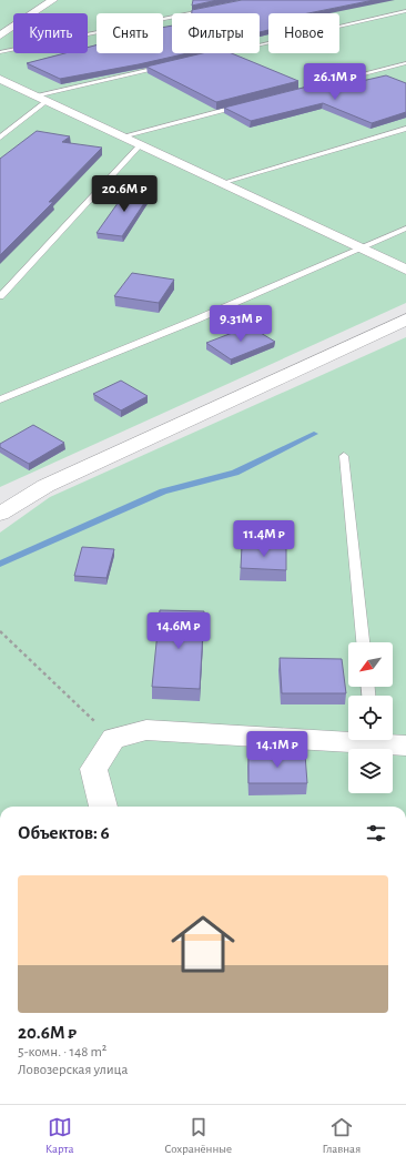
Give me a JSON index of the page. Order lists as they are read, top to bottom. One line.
{"north":"bottom left","page":{"chip":["Купить","Снять","Фильтры","Новое"],"price":["26.1M ₽","20.6M ₽","9.31M ₽","11.4M ₽","14.6M ₽","14.1M ₽"],"heading":"Объектов: 6","list":[{"name":"20.6M ₽","note":"5-комн. · 148 m² · Ловозерская улица"}],"tabs":["Карта","Сохранённые","Главная"]}}
